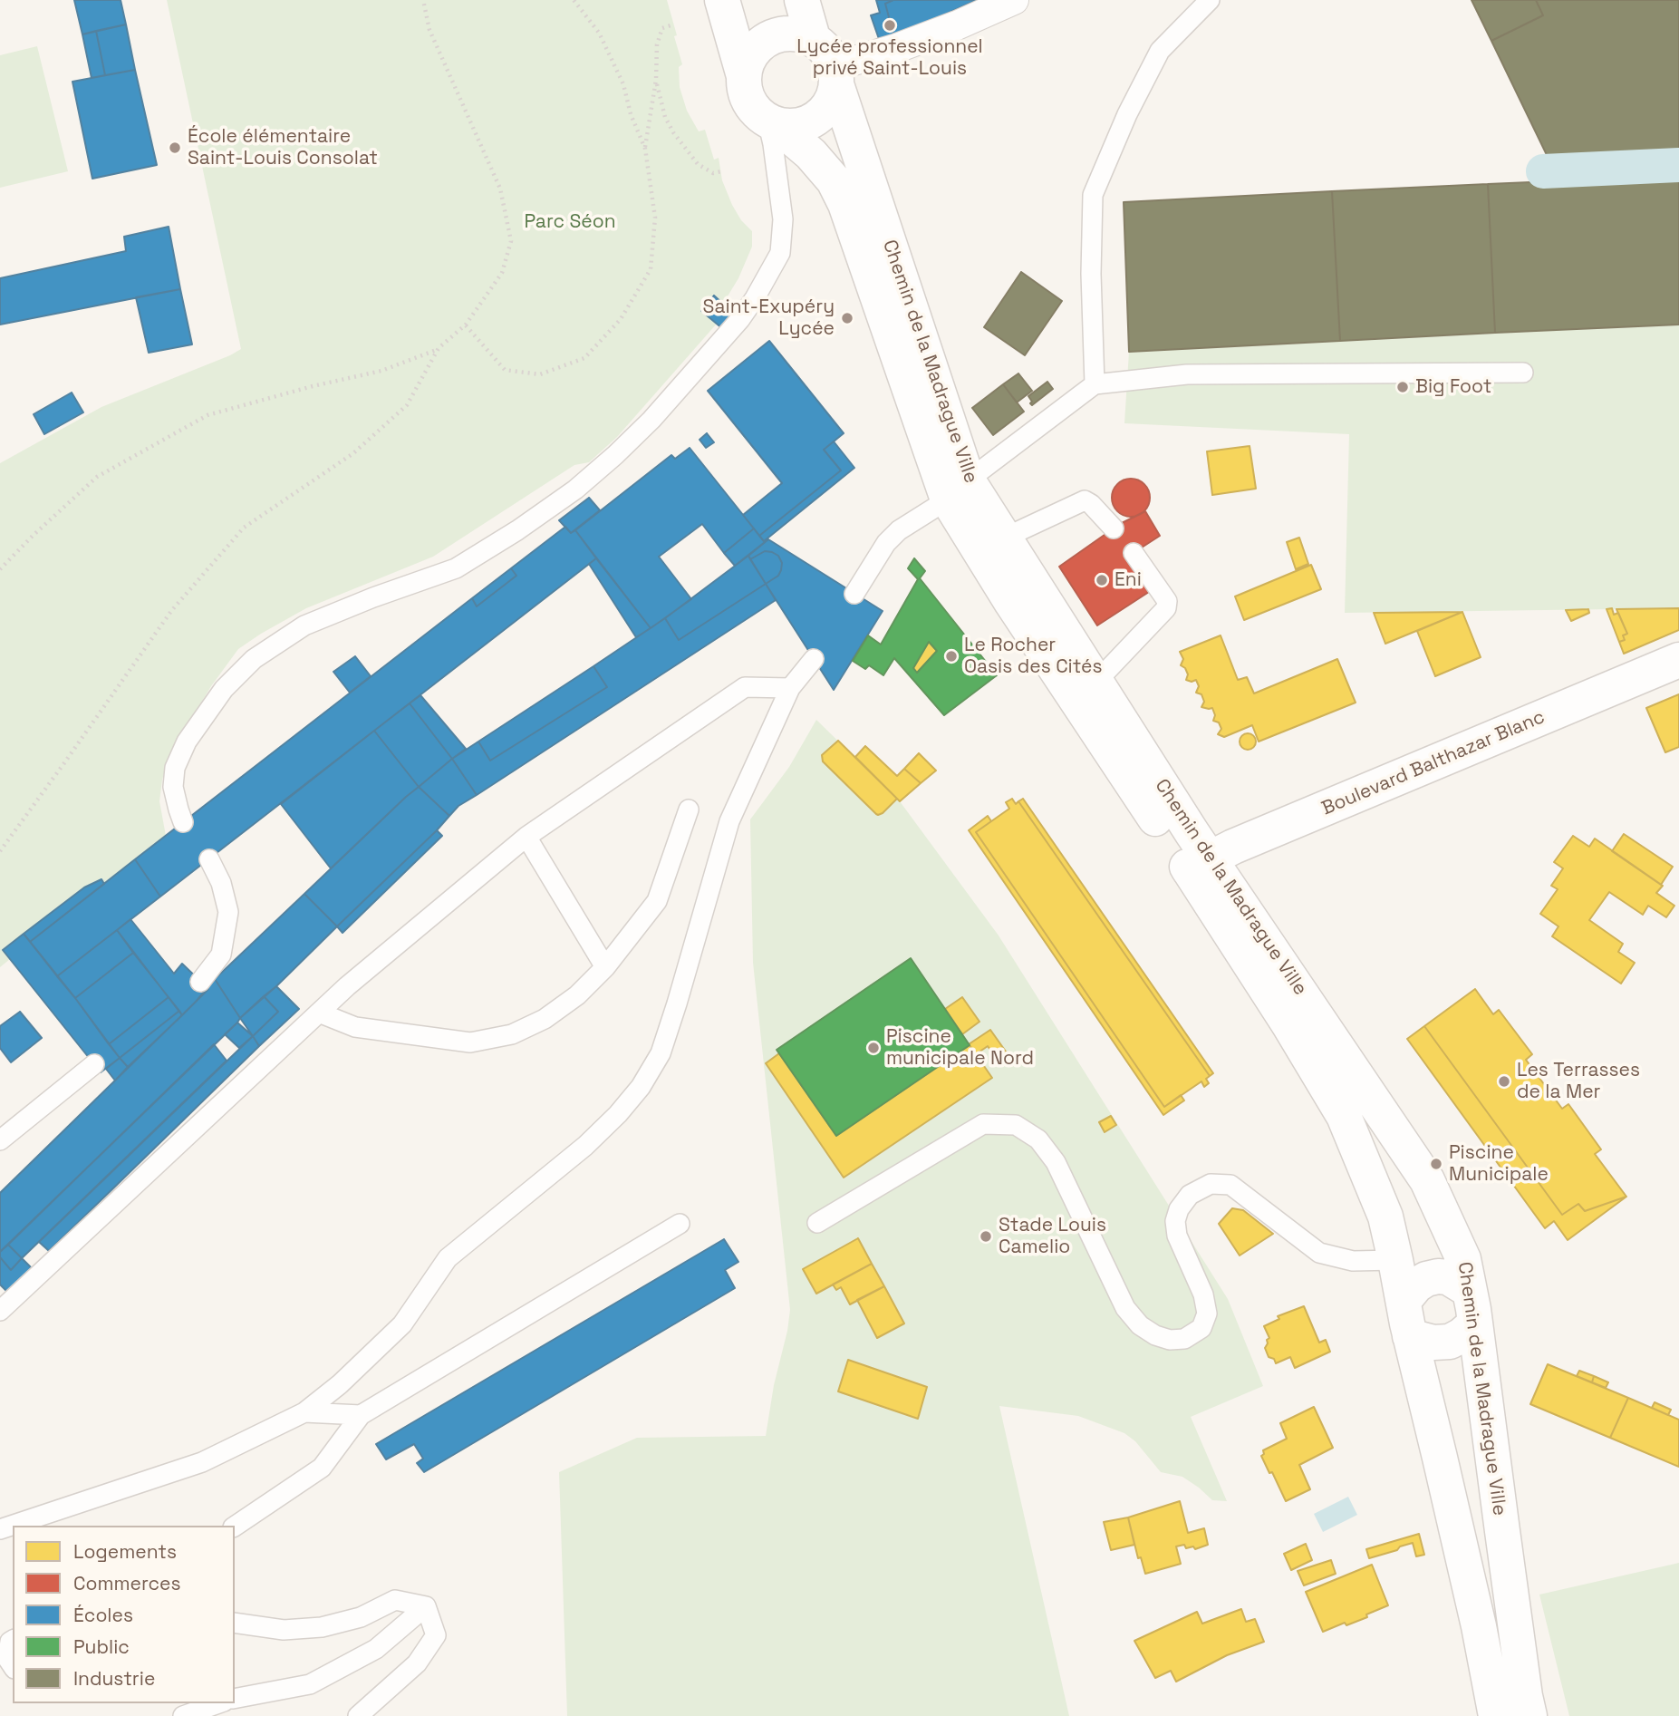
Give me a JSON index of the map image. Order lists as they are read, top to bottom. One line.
{"streets":{"street":["Chemin de la Madrague Ville","Boulevard Balthazar Blanc"]},"crossings":[["Chemin de la Madrague Ville","Boulevard Balthazar Blanc"]],"parks":["Parc Séon"],"places":["Lycée professionnel privé Saint-Louis","École élémentaire Saint-Louis Consolat","Saint-Exupéry Lycée","Big Foot","Eni","Le Rocher Oasis des Cités","Piscine municipale Nord","Les Terrasses de la Mer","Piscine Municipale","Stade Louis Camelio"],"legend":["Logements","Commerces","Écoles","Public","Industrie"]}
